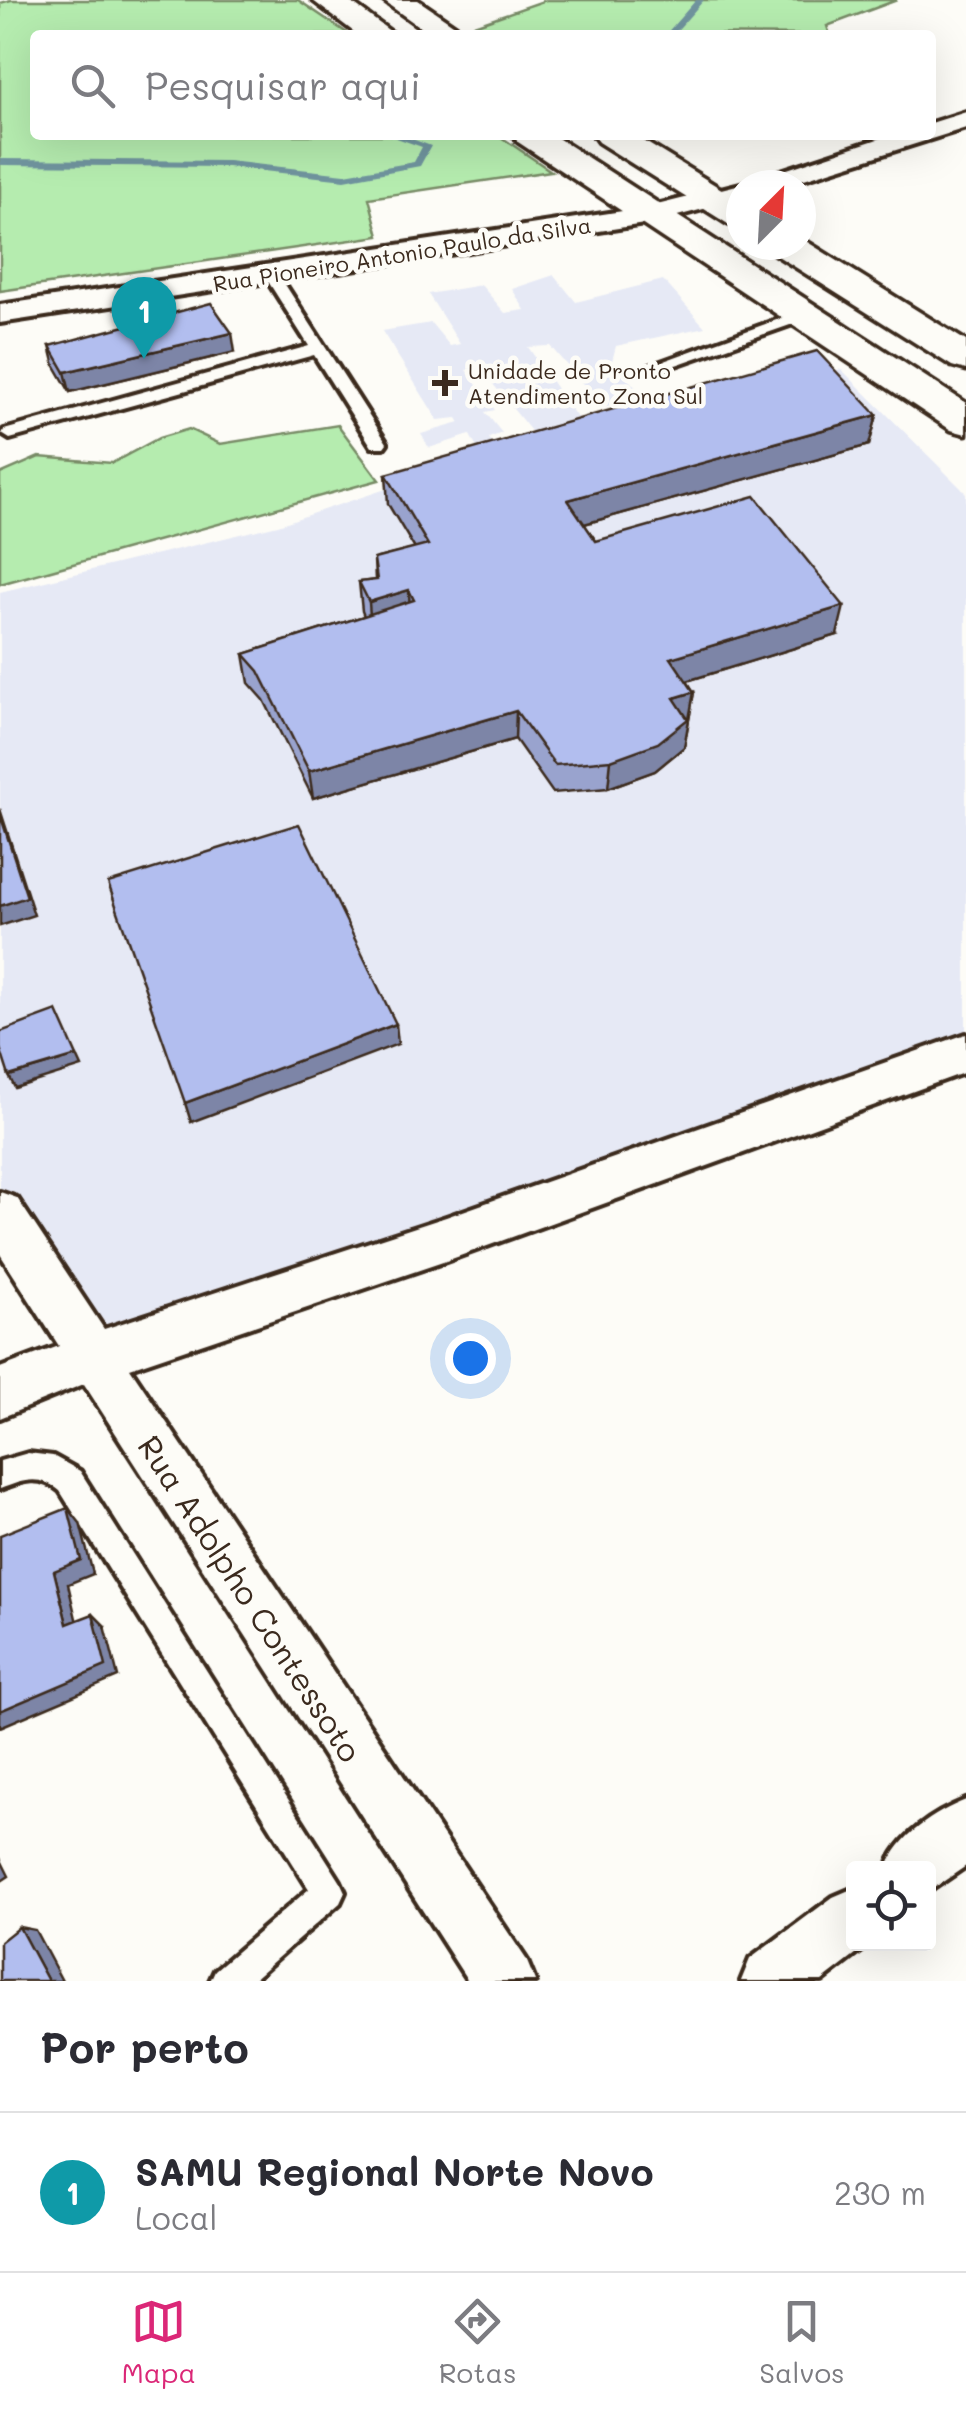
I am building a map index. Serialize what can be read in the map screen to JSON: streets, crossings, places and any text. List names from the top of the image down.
{
  "streets": {
    "street": ["Rua Pioneiro Antonio Paulo da Silva", "Rua Adolpho Contessoto"]
  },
  "places": {
    "health": ["Unidade de Pronto Atendimento Zona Sul"]
  },
  "north": "top right",
  "page": {
    "search": "Pesquisar aqui",
    "pins": "1",
    "heading": "Por perto",
    "list": [
      {
        "mark": "1",
        "name": "SAMU Regional Norte Novo",
        "note": "Local",
        "value": "230 m"
      }
    ],
    "nav": ["Mapa", "Rotas", "Salvos"]
  }
}
